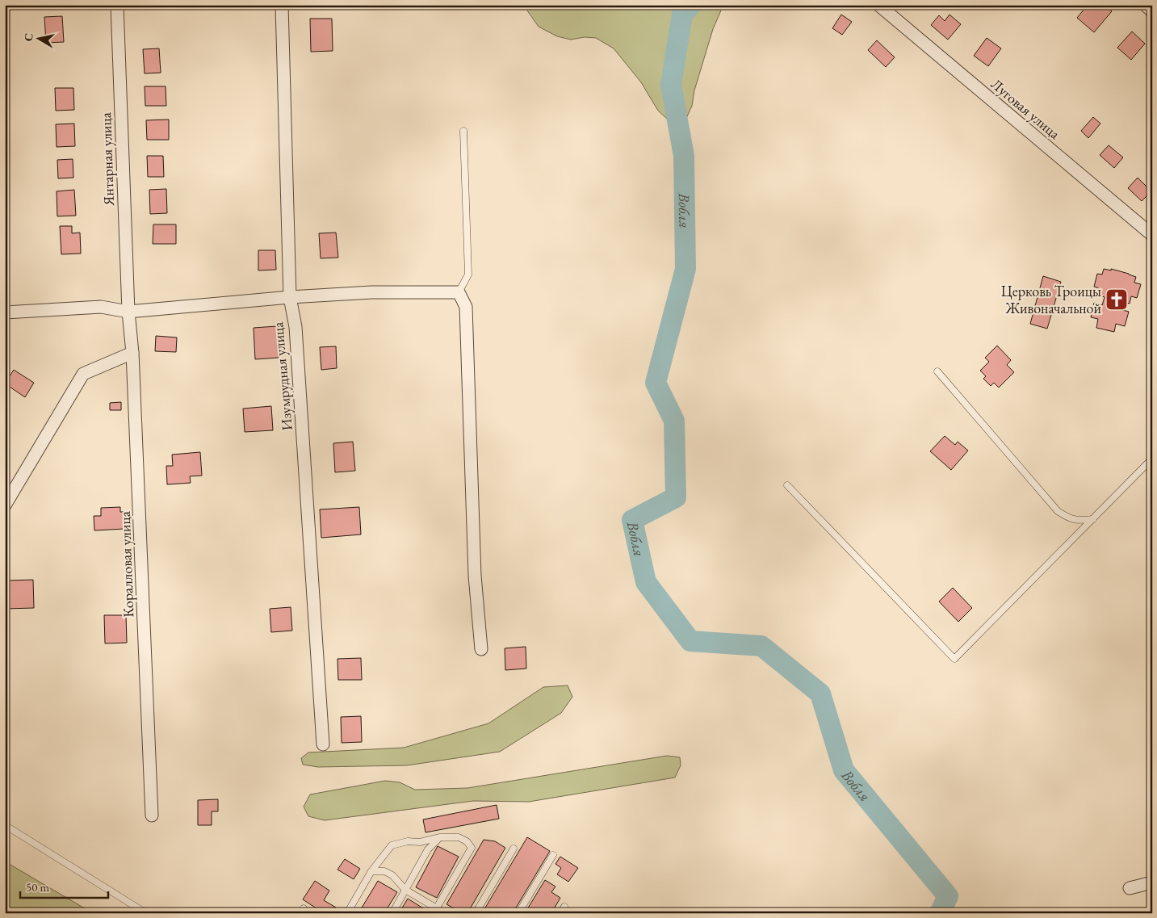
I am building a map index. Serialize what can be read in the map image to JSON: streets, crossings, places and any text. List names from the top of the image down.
{
  "streets": {
    "street": [
      "Луговая улица",
      "Янтарная улица",
      "Изумрудная улица",
      "Коралловая улица"
    ]
  },
  "crossings": [
    ["Янтарная улица", "Коралловая улица"]
  ],
  "water": ["Вобля"],
  "places": {
    "church": ["Церковь Троицы Живоначальной"]
  },
  "scale_bar": "50 m",
  "north": "left"
}
